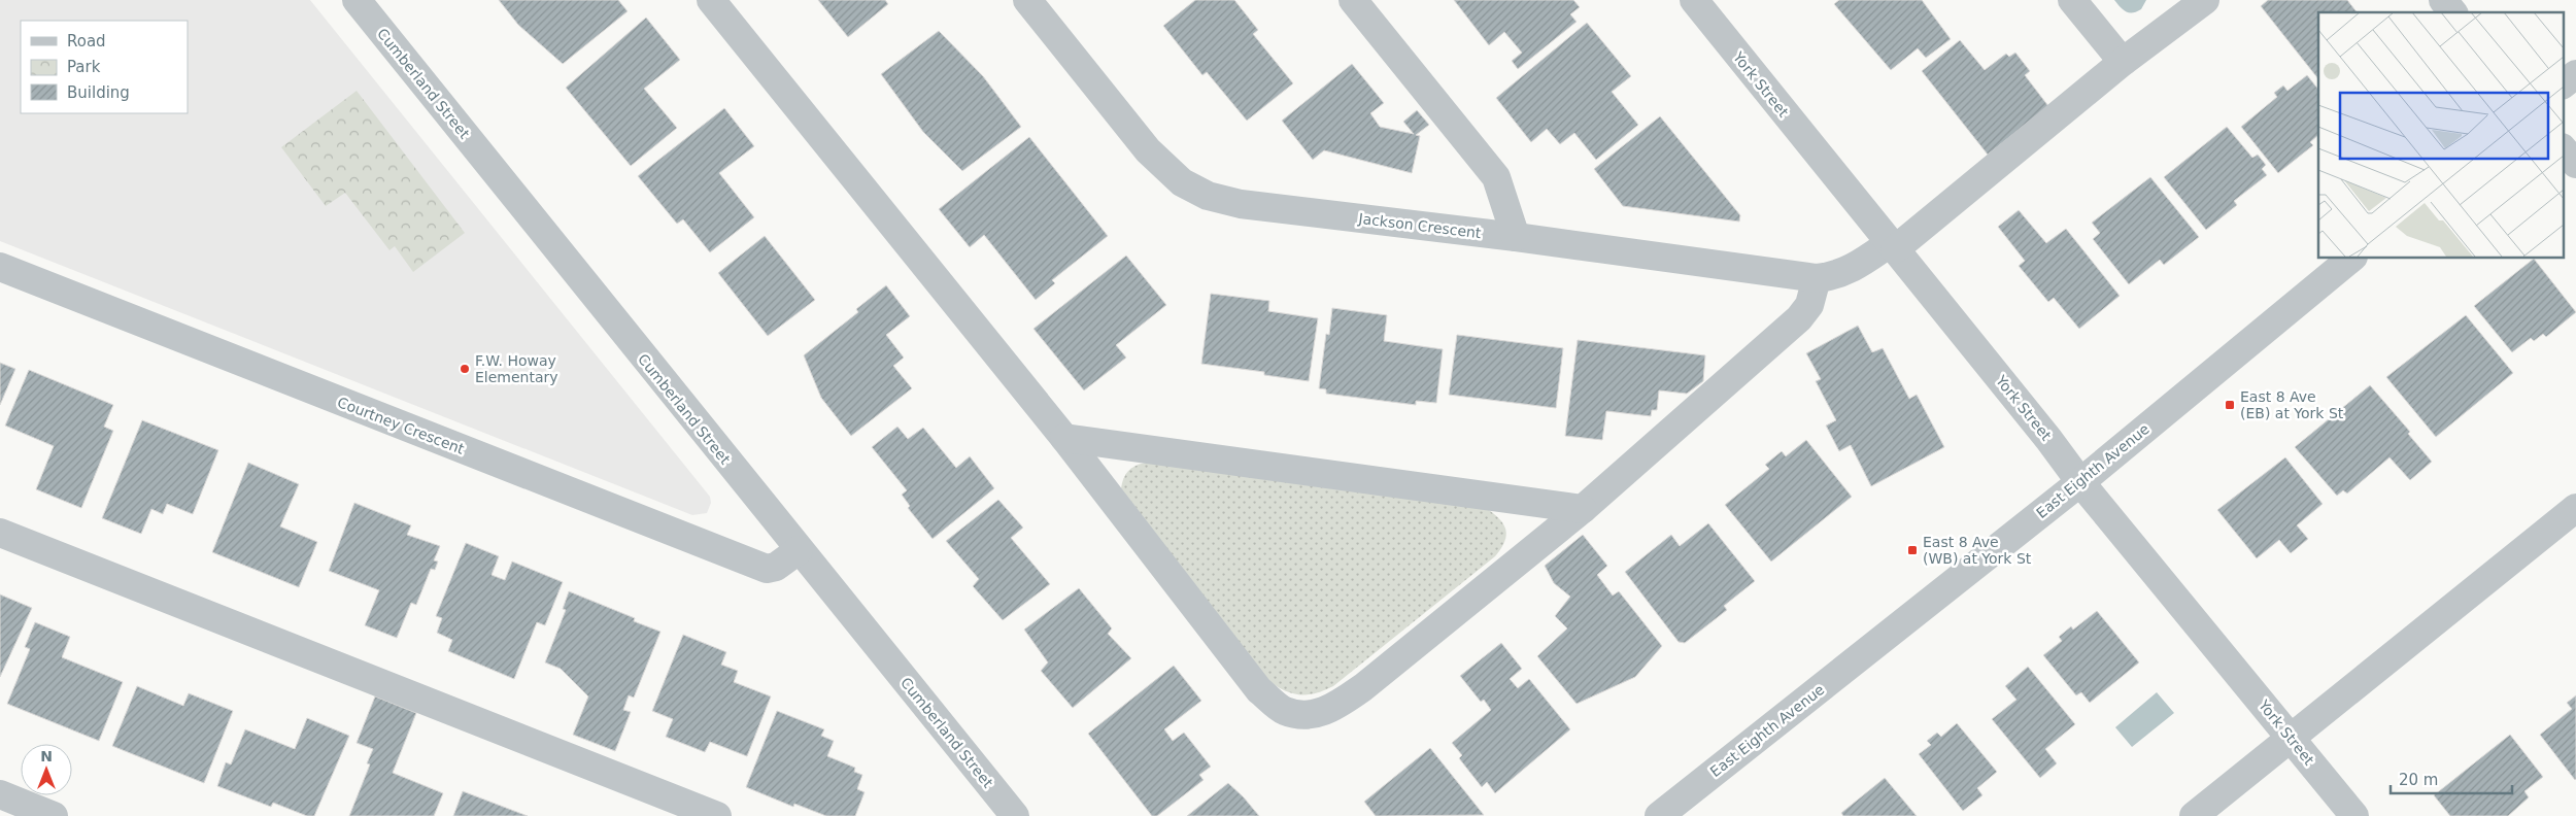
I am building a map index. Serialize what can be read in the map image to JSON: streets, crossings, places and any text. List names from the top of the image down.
{
  "streets": {
    "street": [
      "Cumberland Street",
      "York Street",
      "Jackson Crescent",
      "Courtney Crescent",
      "East Eighth Avenue"
    ]
  },
  "crossings": [
    ["Cumberland Street", "Courtney Crescent"],
    ["York Street", "Jackson Crescent"],
    ["York Street", "East Eighth Avenue"]
  ],
  "places": {
    "other": ["F.W. Howay Elementary"],
    "transit": ["East 8 Ave (EB) at York St", "East 8 Ave (WB) at York St"]
  },
  "legend": ["Road", "Park", "Building"],
  "scale_bar": "20 m",
  "north": "top"
}
